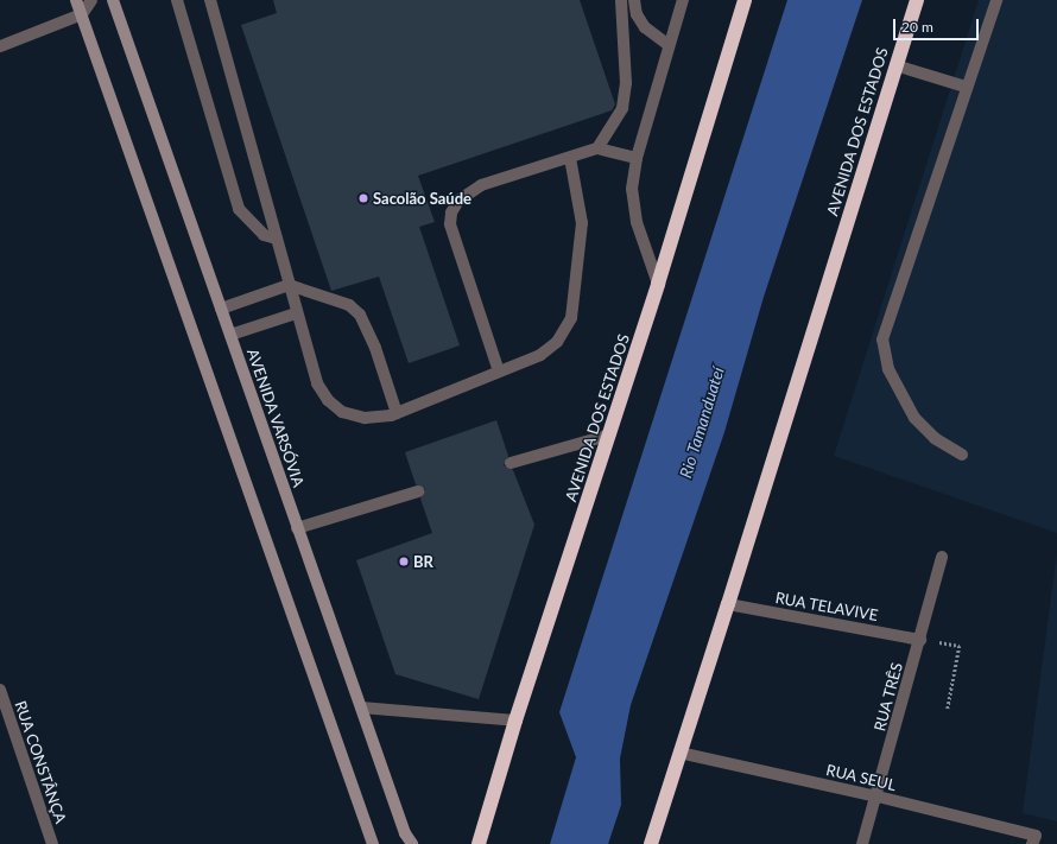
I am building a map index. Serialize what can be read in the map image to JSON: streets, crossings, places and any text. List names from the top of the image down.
{
  "streets": {
    "highway": ["AVENIDA DOS ESTADOS"],
    "main road": ["AVENIDA VARSÓVIA"],
    "street": [
      "RUA TELAVIVE",
      "RUA TRÊS",
      "RUA CONSTÂNÇA",
      "RUA SEUL"
    ]
  },
  "crossings": [
    ["AVENIDA DOS ESTADOS", "RUA TELAVIVE"],
    ["AVENIDA DOS ESTADOS", "RUA SEUL"],
    ["RUA TELAVIVE", "RUA TRÊS"],
    ["RUA TRÊS", "RUA SEUL"]
  ],
  "water": ["Rio Tamanduateí"],
  "places": ["Sacolão Saúde", "BR"],
  "scale_bar": "20 m"
}
